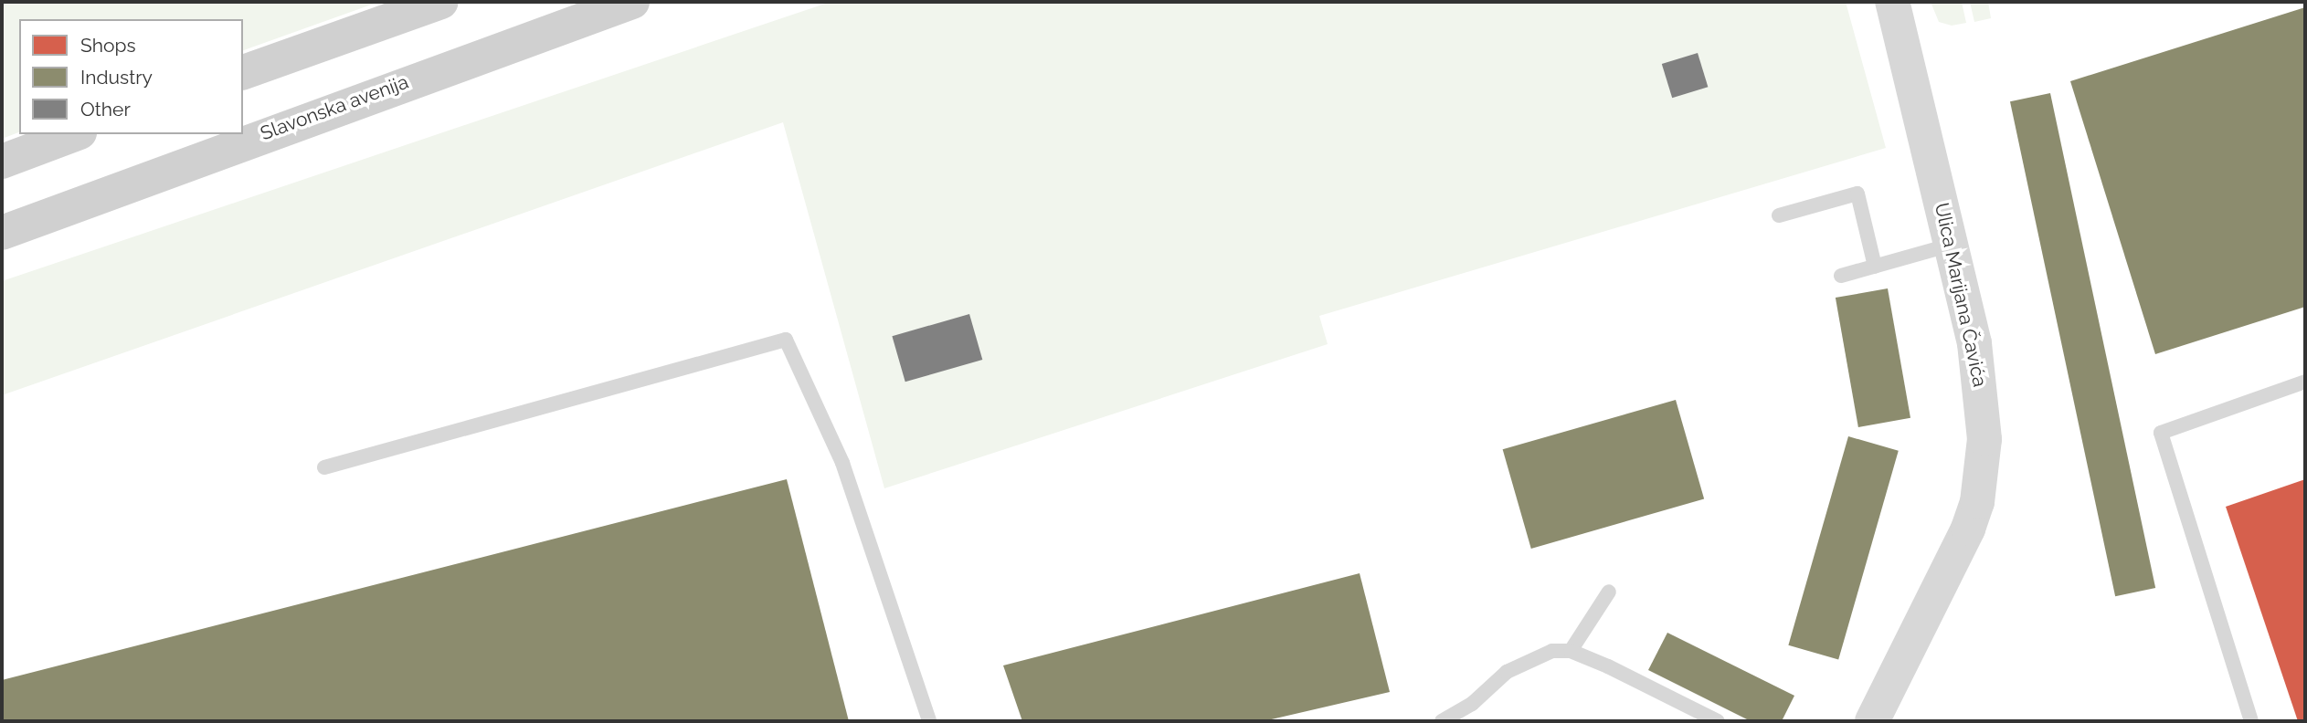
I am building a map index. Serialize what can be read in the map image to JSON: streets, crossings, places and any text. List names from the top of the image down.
{
  "streets": {
    "main road": ["Slavonska avenija"],
    "street": ["Ulica Marijana Čavića"]
  },
  "legend": ["Shops", "Industry", "Other"]
}
